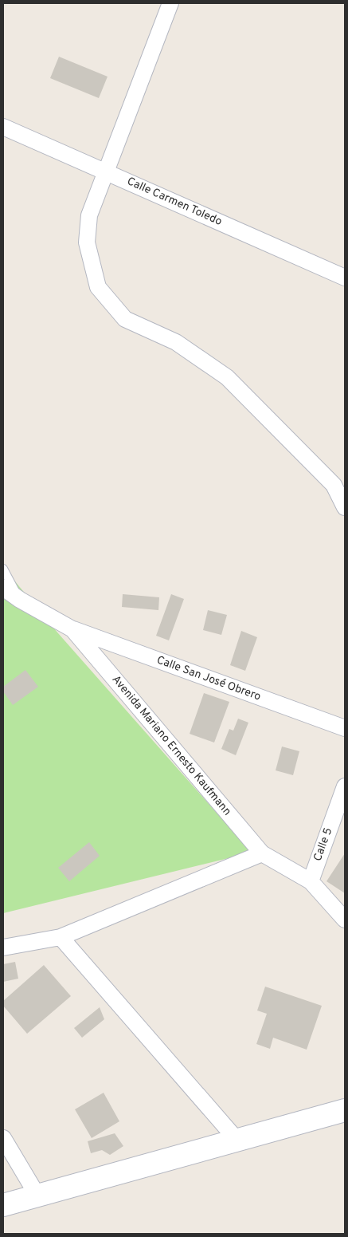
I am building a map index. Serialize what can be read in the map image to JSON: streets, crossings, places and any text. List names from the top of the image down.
{
  "streets": {
    "street": [
      "Calle Carmen Toledo",
      "Calle San José Obrero",
      "Avenida Mariano Ernesto Kaufmann",
      "Calle 5"
    ]
  },
  "crossings": [
    ["Calle San José Obrero", "Avenida Mariano Ernesto Kaufmann"],
    ["Avenida Mariano Ernesto Kaufmann", "Calle 5"]
  ]
}
